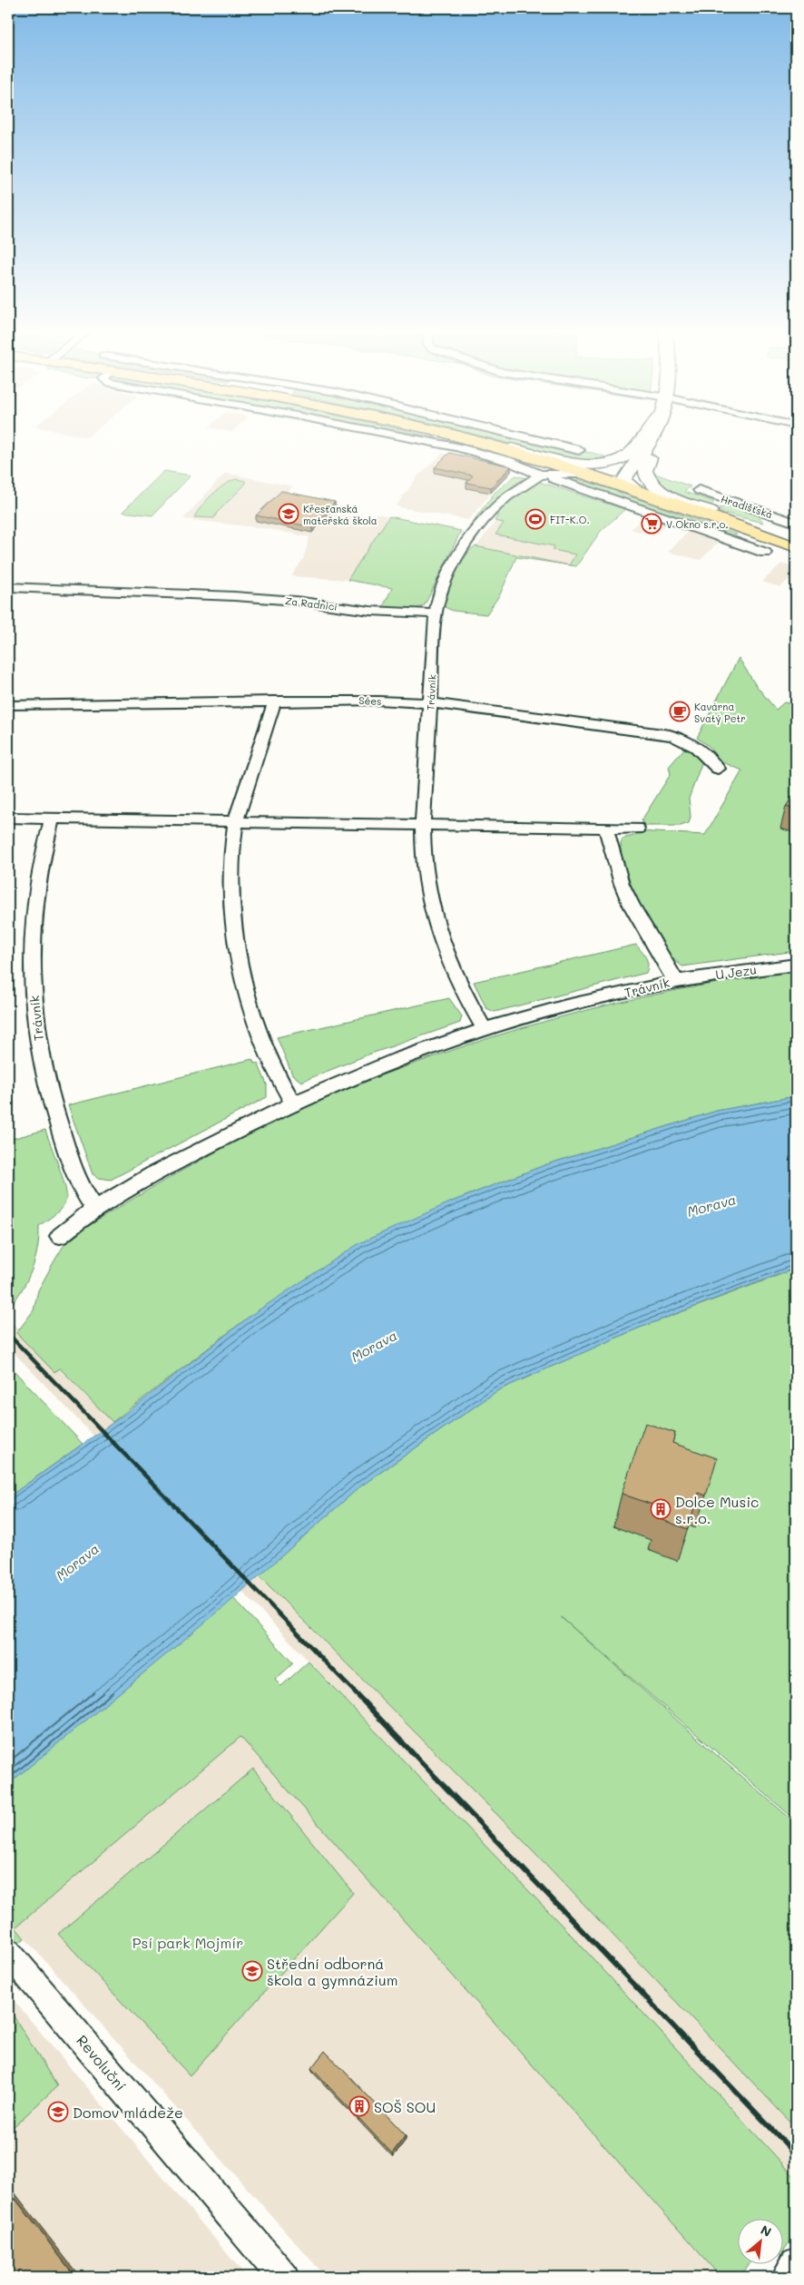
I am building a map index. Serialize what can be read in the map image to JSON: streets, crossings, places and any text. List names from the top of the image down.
{
  "streets": {
    "main road": ["Hradišťská"],
    "street": [
      "Za Radnicí",
      "Trávník",
      "Sées",
      "U Jezu",
      "Revoluční"
    ]
  },
  "crossings": [
    ["Za Radnicí", "Trávník"],
    ["Trávník", "Sées"],
    ["Trávník", "U Jezu"]
  ],
  "water": ["Morava"],
  "parks": ["Psí park Mojmír"],
  "places": {
    "school or university": ["Křesťanská mateřská škola", "Střední odborná škola a gymnázium", "Domov mládeže"],
    "sports": ["FIT-K.O."],
    "supermarket": ["V Okno s.r.o."],
    "cafe": ["Kavárna Svatý Petr"],
    "building": ["Dolce Music s.r.o.", "SOŠ SOU"]
  },
  "north": "top right"
}
